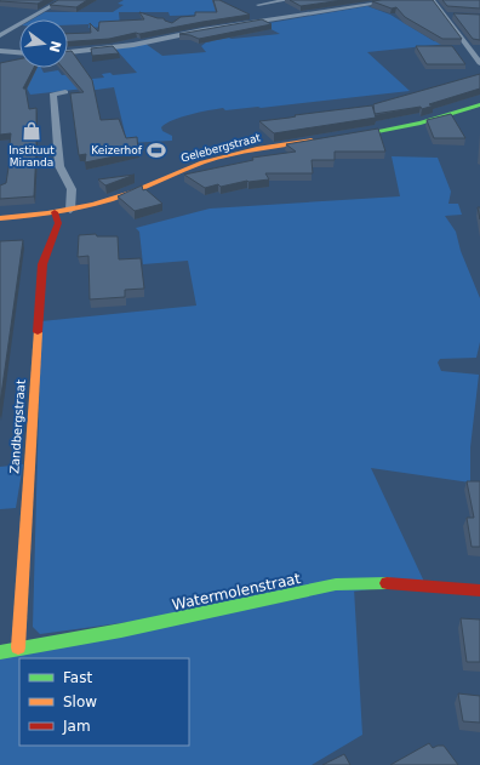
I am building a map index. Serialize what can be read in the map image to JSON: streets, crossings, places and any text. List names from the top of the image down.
{
  "streets": {
    "street": ["Gelebergstraat", "Zandbergstraat", "Watermolenstraat"]
  },
  "crossings": [
    ["Gelebergstraat", "Zandbergstraat"],
    ["Zandbergstraat", "Watermolenstraat"]
  ],
  "places": {
    "shop": ["Instituut Miranda"],
    "sports": ["Keizerhof"]
  },
  "legend": ["Fast", "Slow", "Jam"],
  "north": "right"
}
